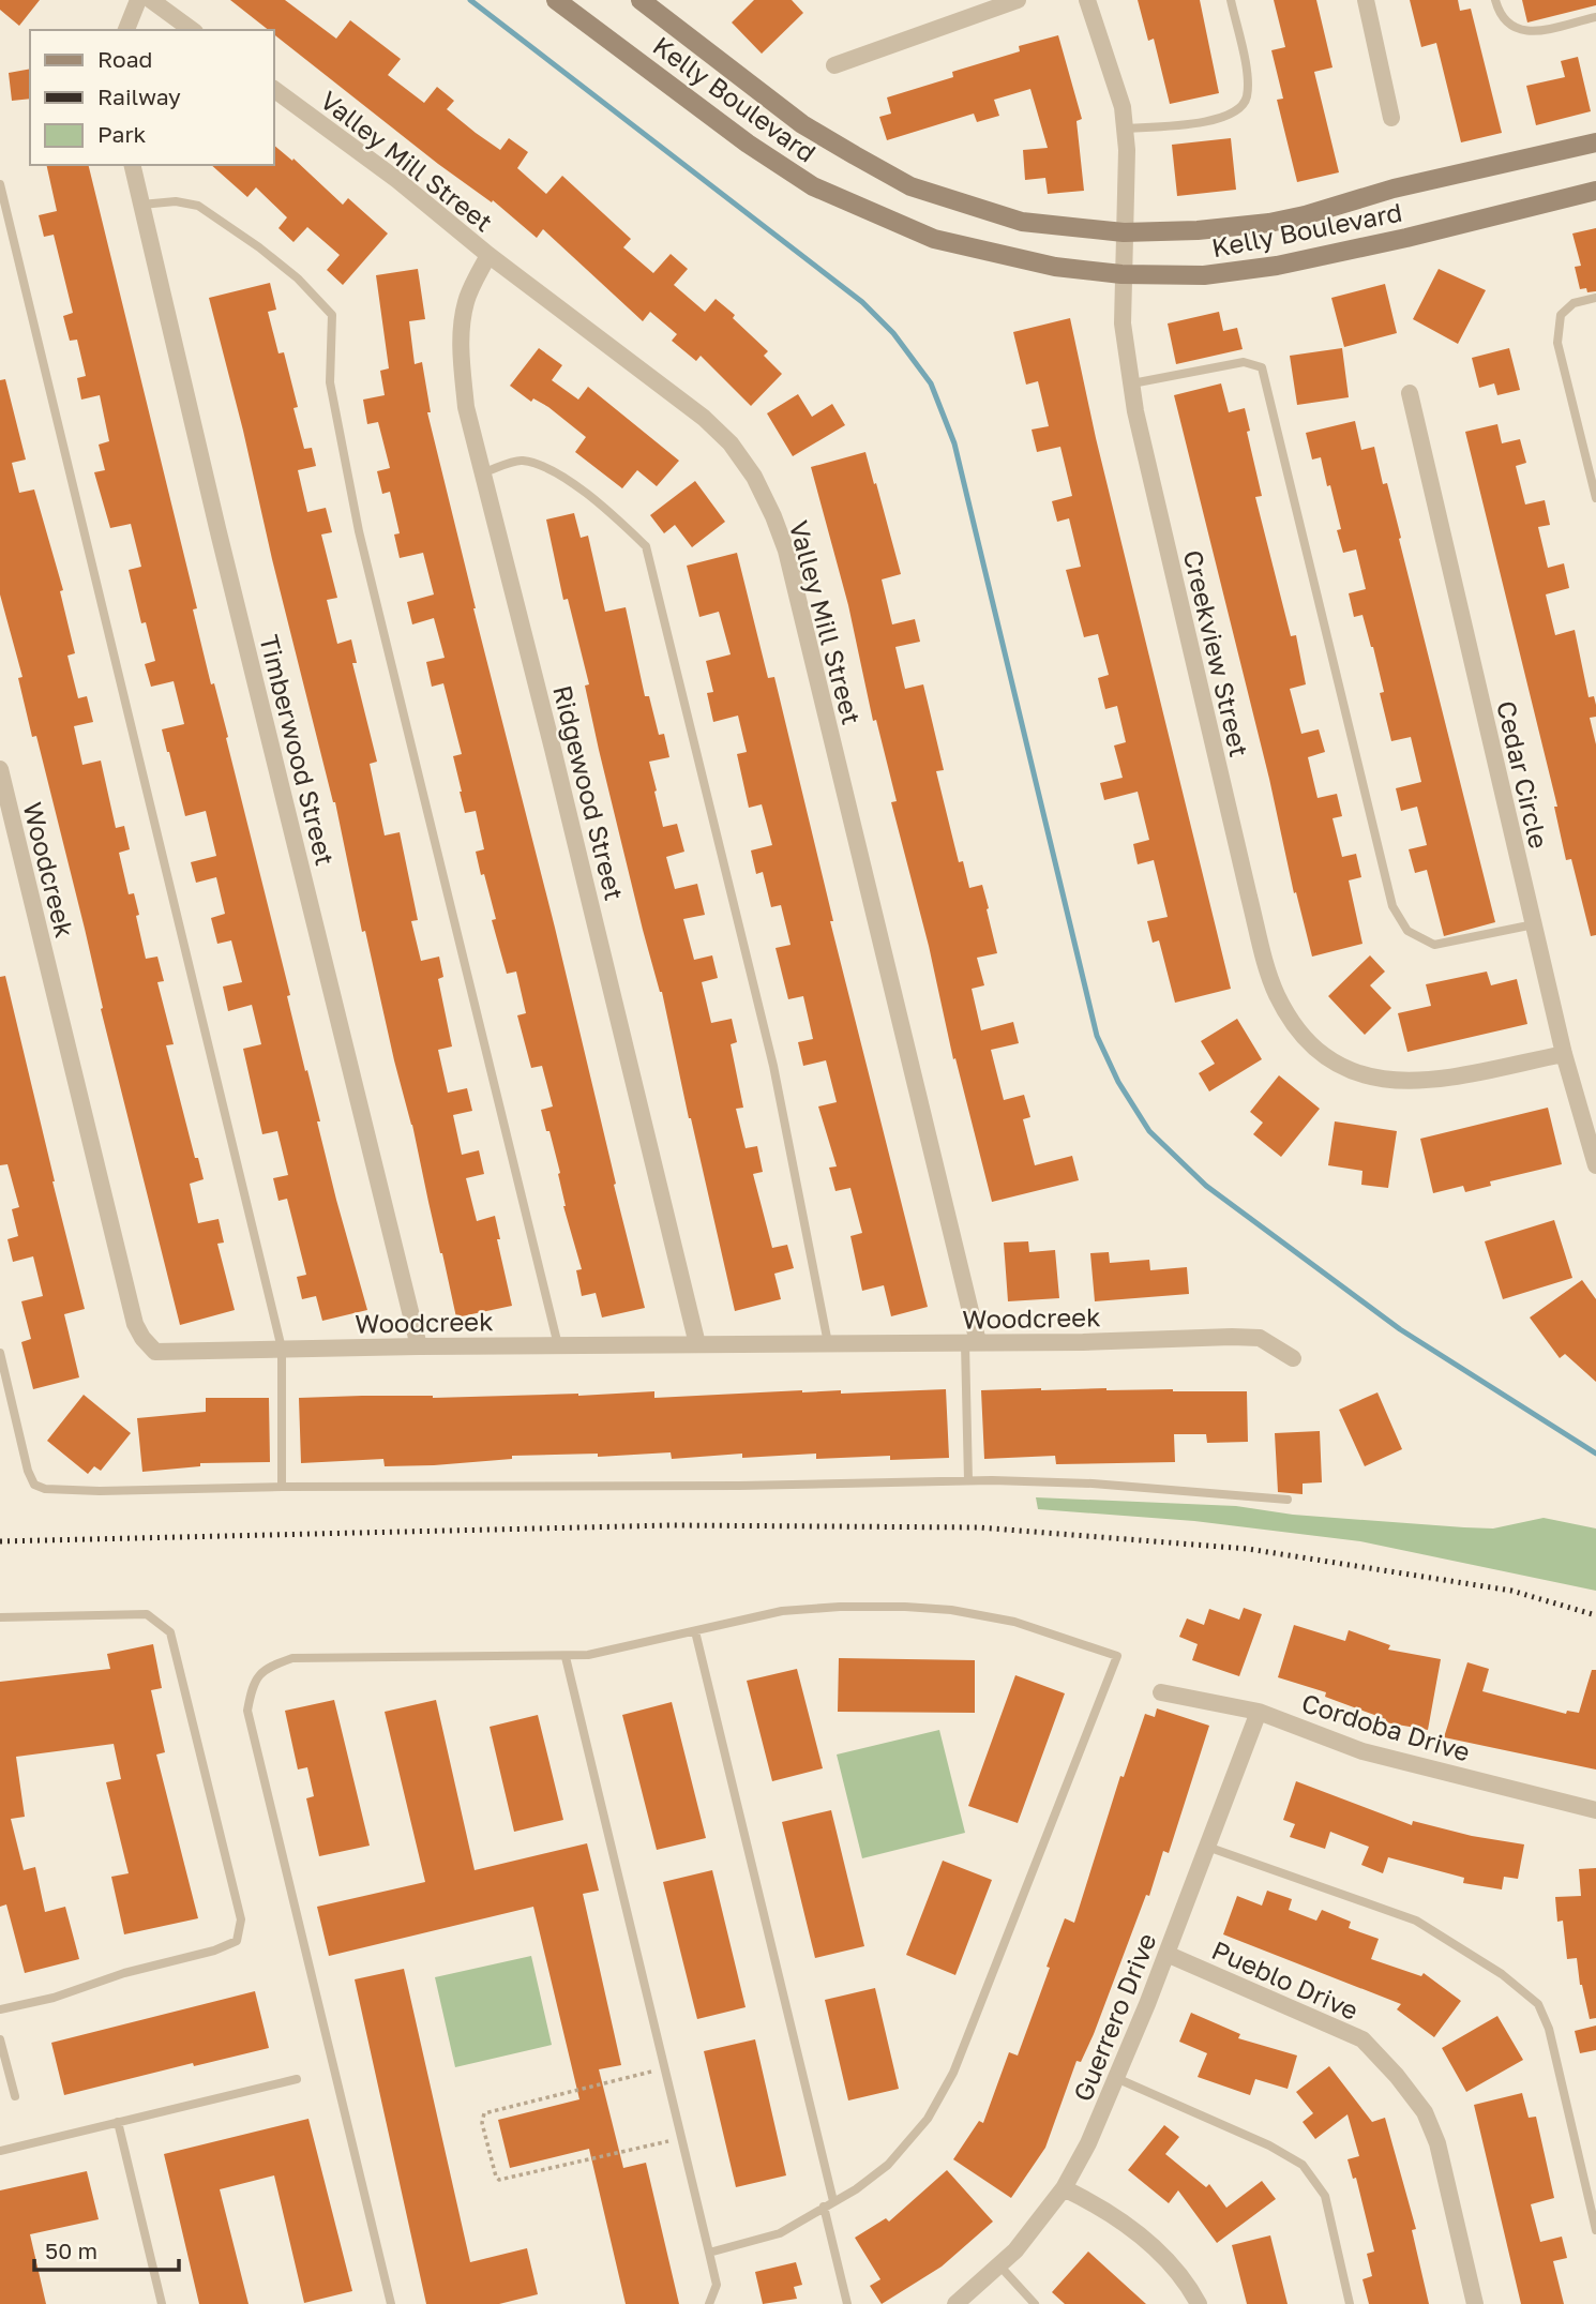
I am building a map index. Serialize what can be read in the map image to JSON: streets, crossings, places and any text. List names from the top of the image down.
{
  "streets": {
    "main road": ["Kelly Boulevard"],
    "street": [
      "Valley Mill Street",
      "Creekview Street",
      "Timberwood Street",
      "Cedar Circle",
      "Ridgewood Street",
      "Woodcreek",
      "Cordoba Drive",
      "Pueblo Drive",
      "Guerrero Drive"
    ]
  },
  "crossings": [
    ["Kelly Boulevard", "Creekview Street"],
    ["Valley Mill Street", "Ridgewood Street"],
    ["Valley Mill Street", "Woodcreek"],
    ["Creekview Street", "Cedar Circle"],
    ["Timberwood Street", "Woodcreek"],
    ["Ridgewood Street", "Woodcreek"],
    ["Cordoba Drive", "Guerrero Drive"],
    ["Pueblo Drive", "Guerrero Drive"]
  ],
  "legend": ["Road", "Railway", "Park"],
  "scale_bar": "50 m"
}
